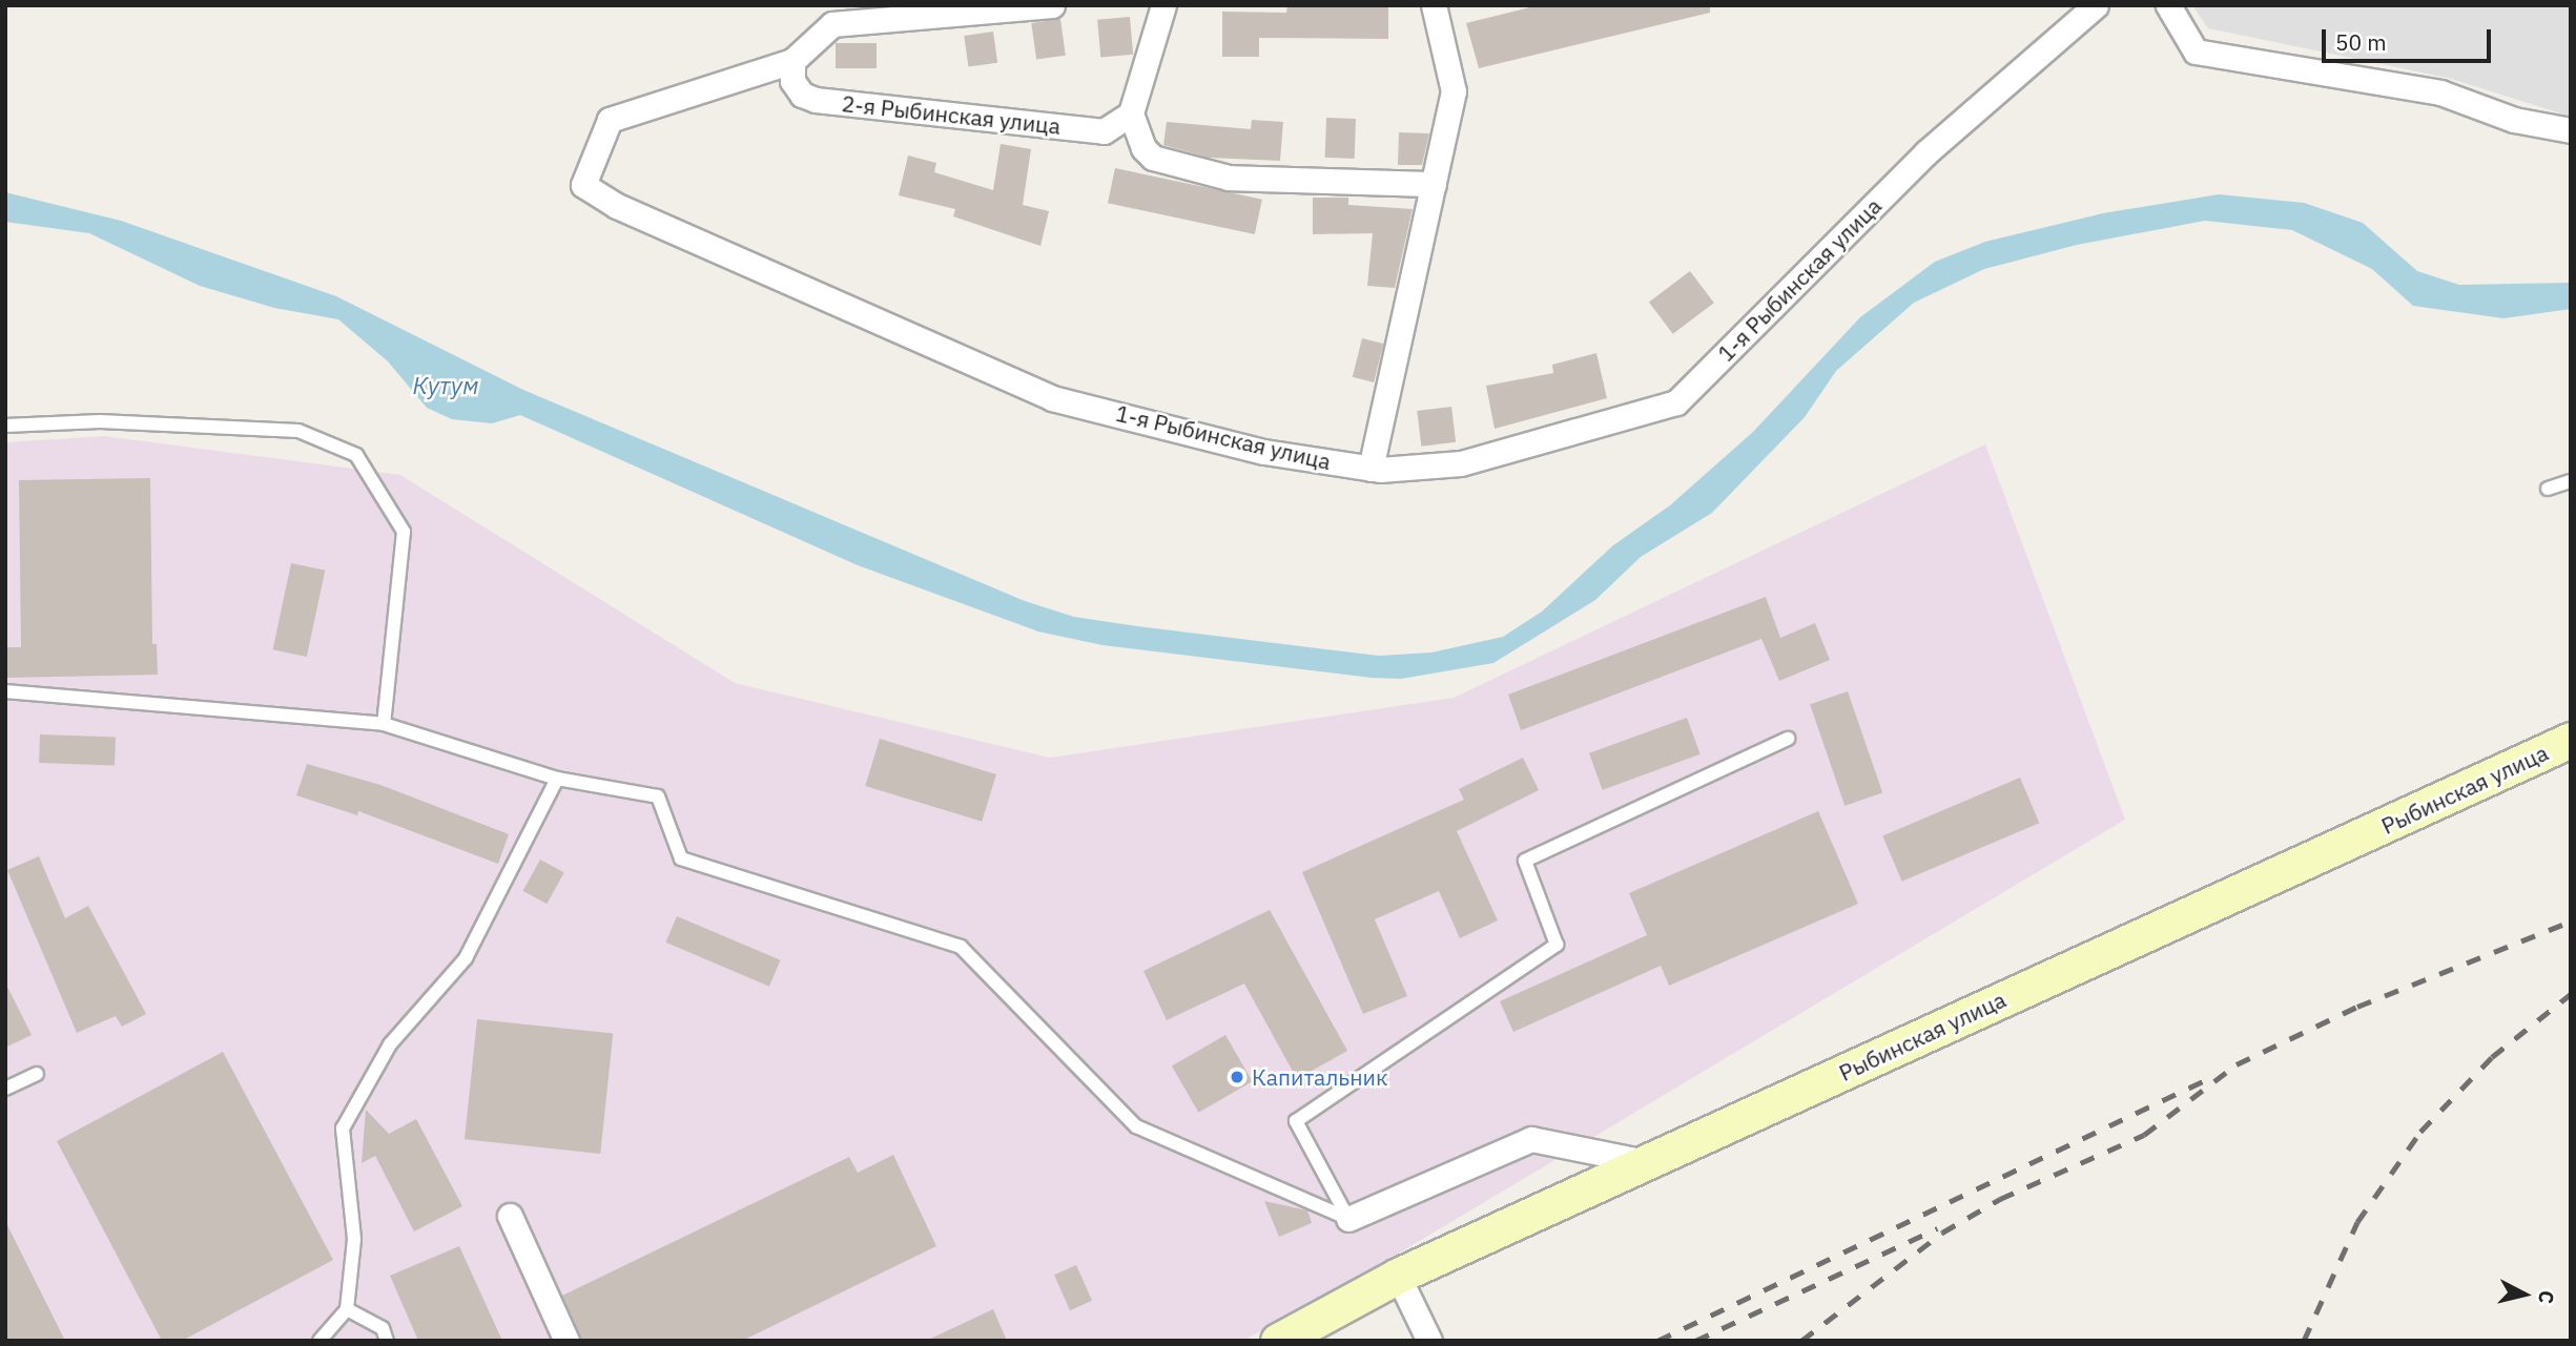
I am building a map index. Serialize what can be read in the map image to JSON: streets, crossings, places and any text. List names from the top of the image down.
{
  "streets": {
    "main road": ["Рыбинская улица"],
    "street": ["2-я Рыбинская улица", "1-я Рыбинская улица"]
  },
  "crossings": [
    ["2-я Рыбинская улица", "1-я Рыбинская улица"]
  ],
  "water": ["Кутум"],
  "places": ["Капитальник"],
  "scale_bar": "50 m",
  "north": "right"
}
